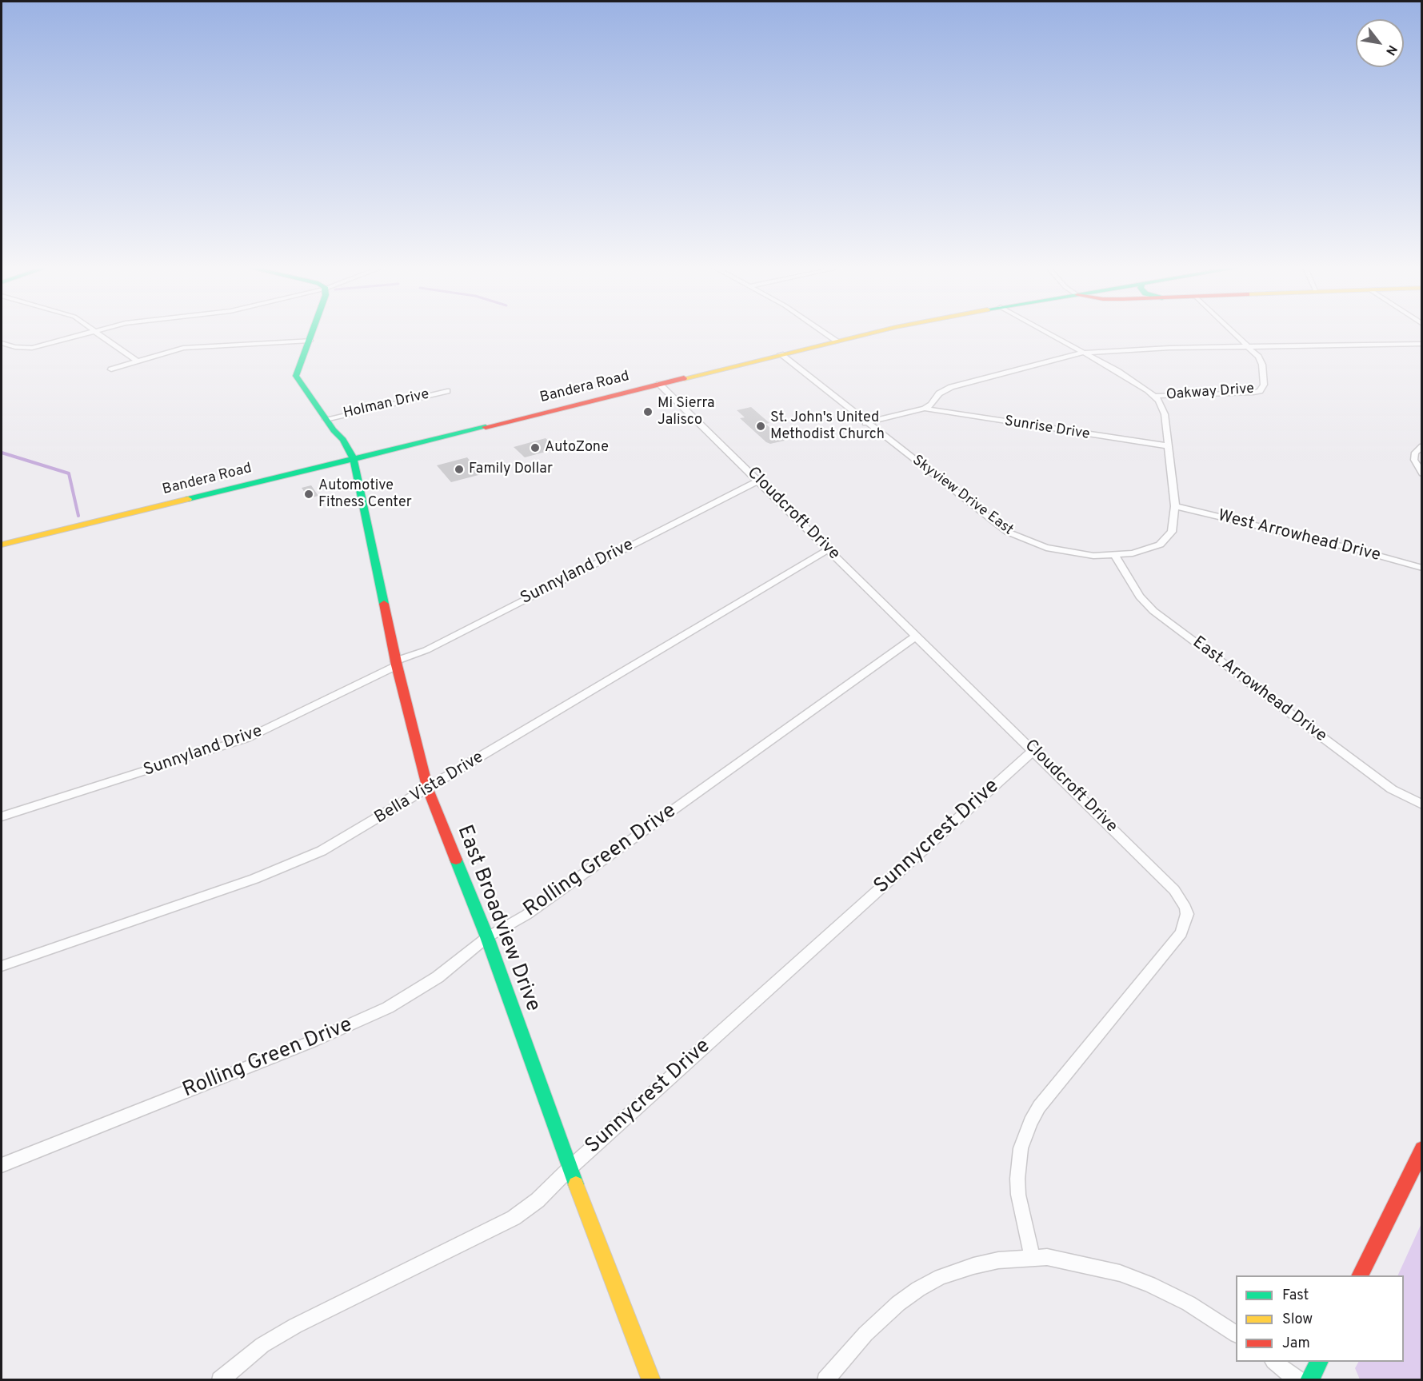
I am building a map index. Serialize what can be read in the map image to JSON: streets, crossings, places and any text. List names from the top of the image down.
{
  "streets": {
    "main road": ["Bandera Road", "East Broadview Drive"],
    "street": [
      "Oakway Drive",
      "Holman Drive",
      "Sunrise Drive",
      "Skyview Drive East",
      "Cloudcroft Drive",
      "West Arrowhead Drive",
      "Sunnyland Drive",
      "East Arrowhead Drive",
      "Bella Vista Drive",
      "Sunnycrest Drive",
      "Rolling Green Drive"
    ]
  },
  "crossings": [
    ["Bandera Road", "Skyview Drive East"],
    ["Bandera Road", "Cloudcroft Drive"],
    ["Bandera Road", "East Broadview Drive"],
    ["Oakway Drive", "Skyview Drive East"],
    ["Holman Drive", "East Broadview Drive"],
    ["Sunrise Drive", "Skyview Drive East"],
    ["Skyview Drive East", "West Arrowhead Drive"],
    ["Skyview Drive East", "East Arrowhead Drive"],
    ["Cloudcroft Drive", "Sunnyland Drive"],
    ["Cloudcroft Drive", "Bella Vista Drive"],
    ["Cloudcroft Drive", "Sunnycrest Drive"],
    ["Cloudcroft Drive", "Rolling Green Drive"],
    ["Sunnyland Drive", "East Broadview Drive"],
    ["Bella Vista Drive", "East Broadview Drive"],
    ["Sunnycrest Drive", "East Broadview Drive"],
    ["Rolling Green Drive", "East Broadview Drive"]
  ],
  "places": [
    "Mi Sierra Jalisco",
    "St. John's United Methodist Church",
    "AutoZone",
    "Family Dollar",
    "Automotive Fitness Center"
  ],
  "legend": ["Fast", "Slow", "Jam"],
  "north": "bottom right"
}
